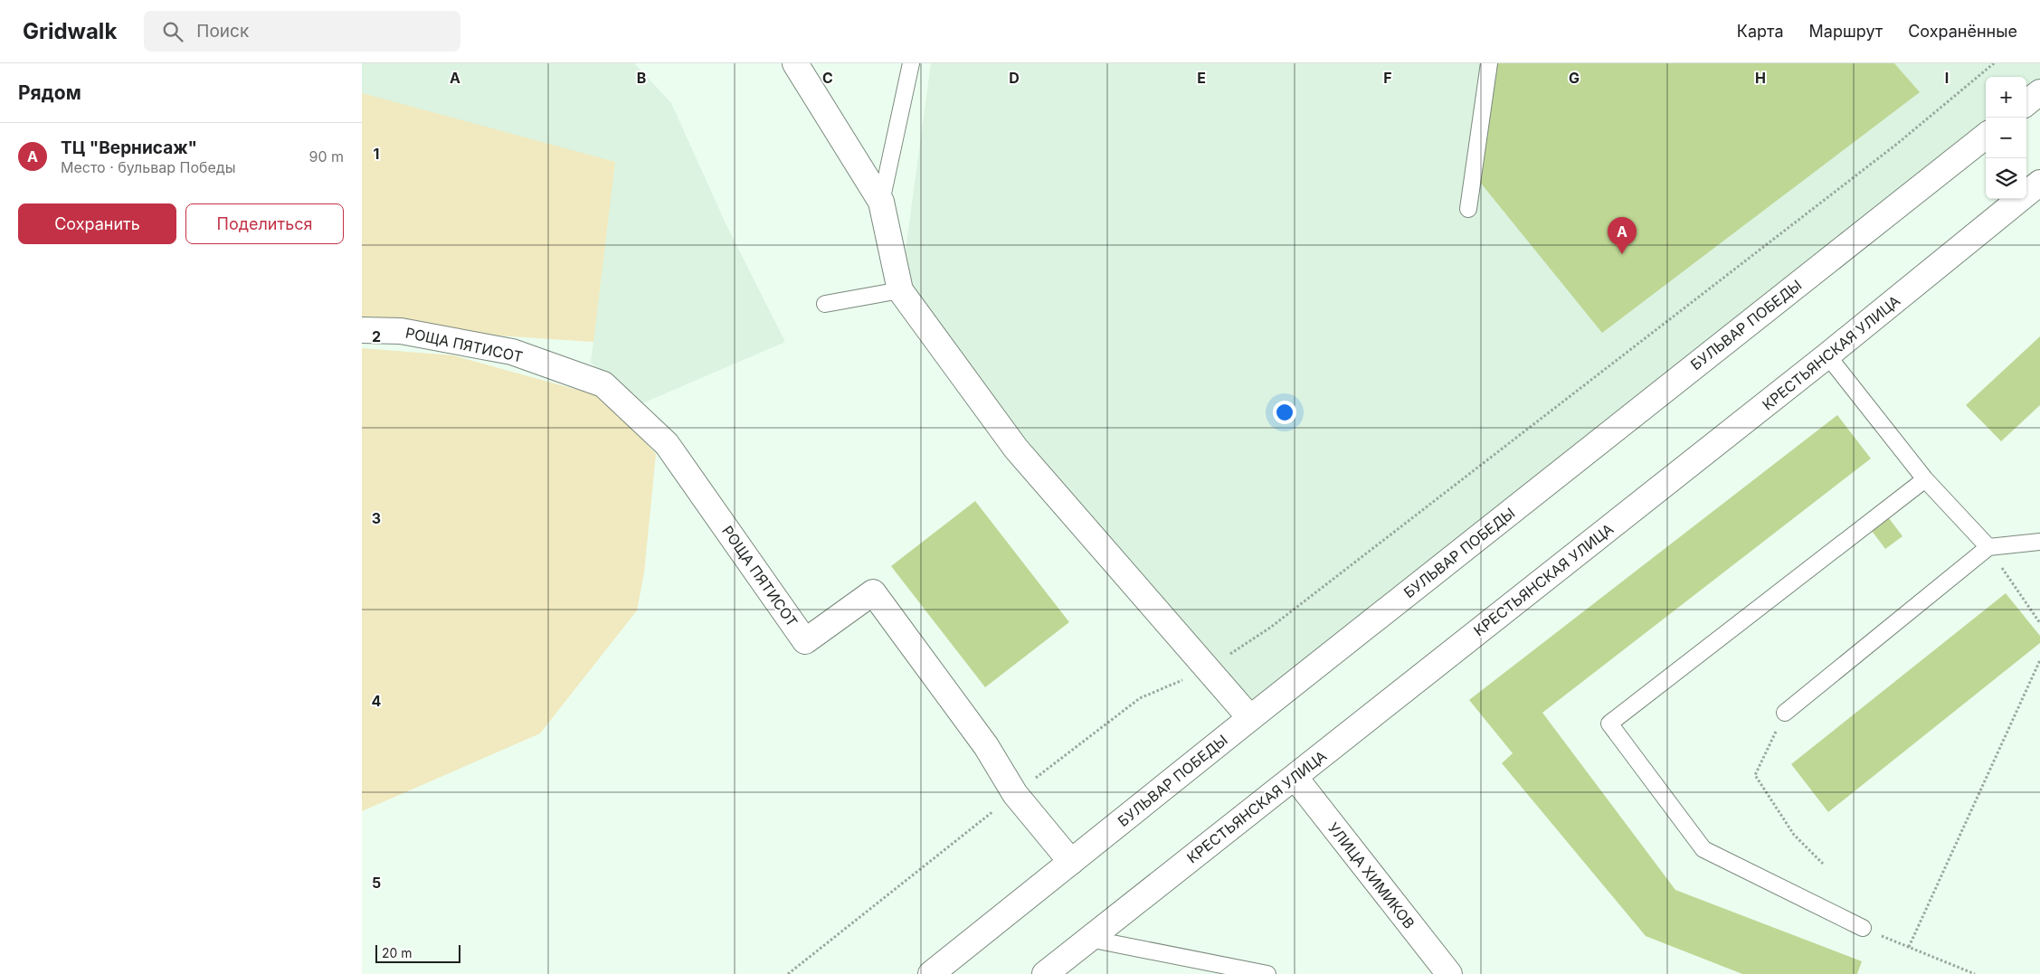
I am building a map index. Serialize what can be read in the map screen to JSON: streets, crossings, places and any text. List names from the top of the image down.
{
  "streets": {
    "street": [
      "БУЛЬВАР ПОБЕДЫ",
      "РОЩА ПЯТИСОТ",
      "КРЕСТЬЯНСКАЯ УЛИЦА",
      "УЛИЦА ХИМИКОВ"
    ]
  },
  "crossings": [
    ["БУЛЬВАР ПОБЕДЫ", "РОЩА ПЯТИСОТ"],
    ["КРЕСТЬЯНСКАЯ УЛИЦА", "УЛИЦА ХИМИКОВ"]
  ],
  "scale_bar": "20 m",
  "page": {
    "header": "Gridwalk",
    "search": "Поиск",
    "nav": ["Карта", "Маршрут", "Сохранённые"],
    "heading": "Рядом",
    "map_buttons": ["+", "−"],
    "list": [
      {
        "mark": "A",
        "name": "ТЦ \"Вернисаж\"",
        "note": "Место · бульвар Победы",
        "value": "90 m"
      }
    ],
    "buttons": ["Сохранить", "Поделиться"],
    "pins": "A",
    "scale": "20 m"
  },
  "grid": {
    "columns": [
      "A",
      "B",
      "C",
      "D",
      "E",
      "F",
      "G",
      "H",
      "I"
    ],
    "rows": [
      "1",
      "2",
      "3",
      "4",
      "5"
    ]
  }
}
